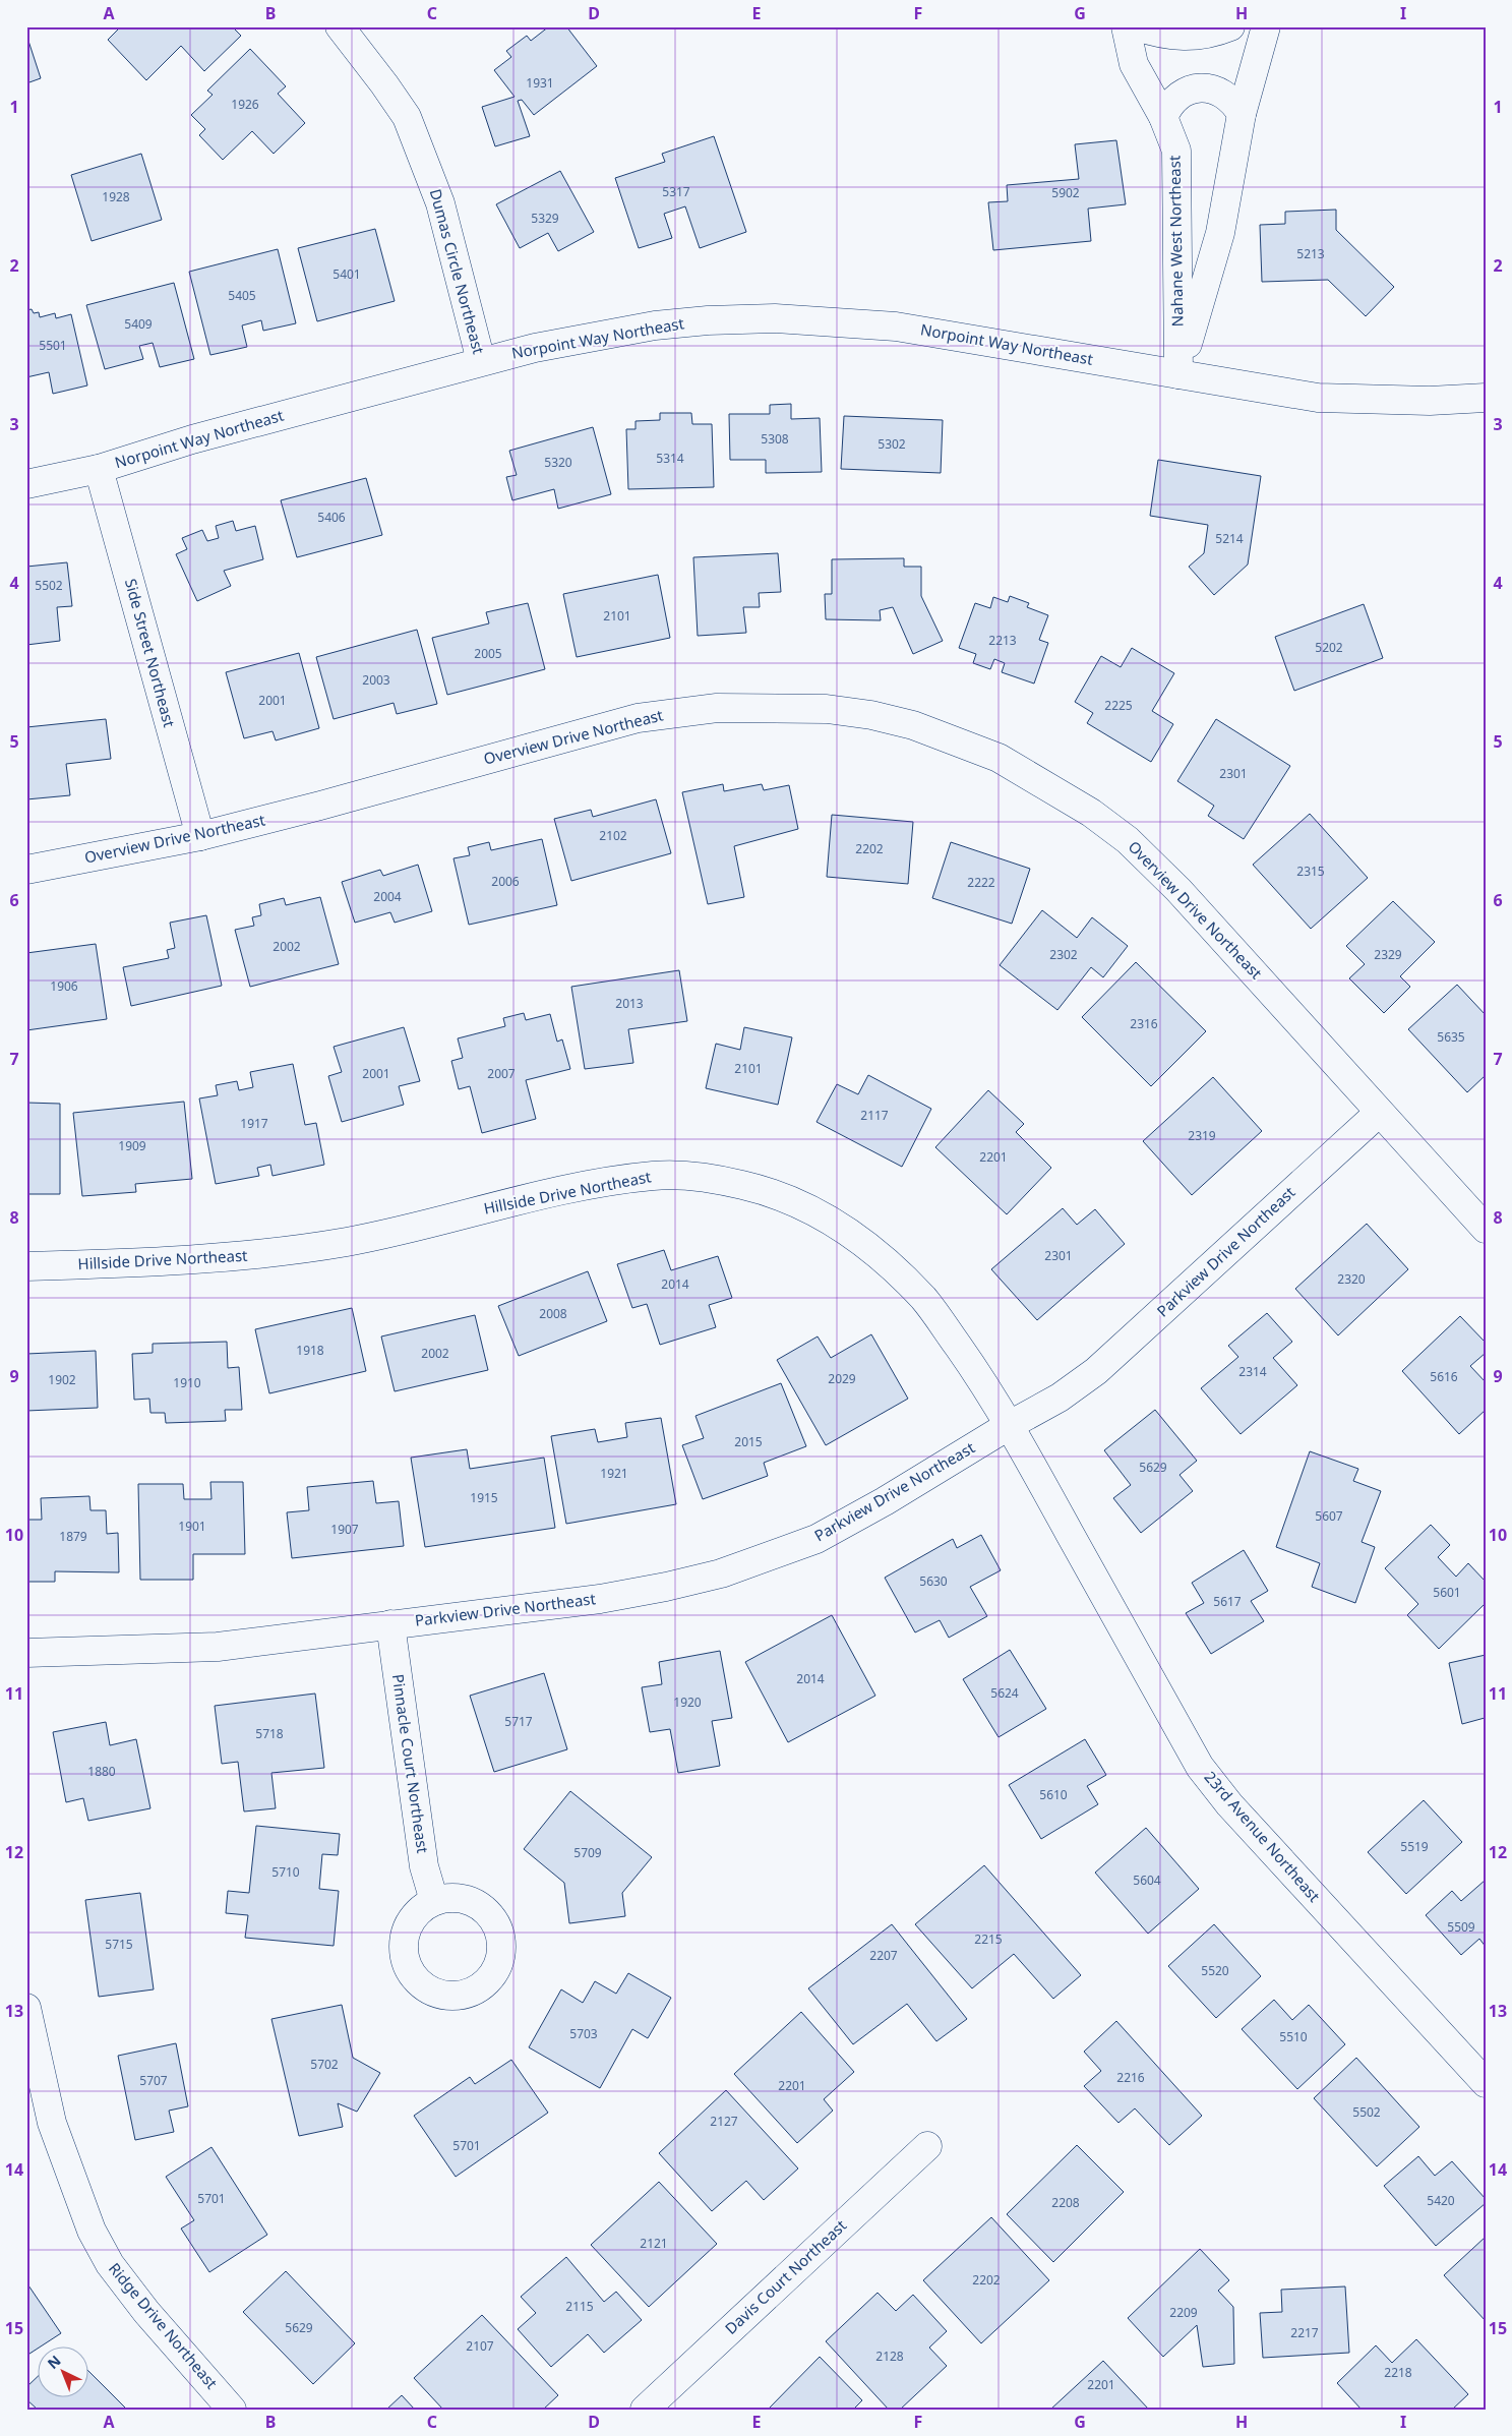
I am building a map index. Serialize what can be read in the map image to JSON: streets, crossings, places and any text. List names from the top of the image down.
{
  "streets": {
    "street": [
      "Nahane West Northeast",
      "Dumas Circle Northeast",
      "Norpoint Way Northeast",
      "Side Street Northeast",
      "Overview Drive Northeast",
      "Hillside Drive Northeast",
      "Parkview Drive Northeast",
      "Pinnacle Court Northeast",
      "23rd Avenue Northeast",
      "Davis Court Northeast",
      "Ridge Drive Northeast"
    ]
  },
  "crossings": [
    ["Nahane West Northeast", "Norpoint Way Northeast"],
    ["Dumas Circle Northeast", "Norpoint Way Northeast"],
    ["Norpoint Way Northeast", "Side Street Northeast"],
    ["Side Street Northeast", "Overview Drive Northeast"],
    ["Overview Drive Northeast", "Parkview Drive Northeast"],
    ["Hillside Drive Northeast", "Parkview Drive Northeast"],
    ["Hillside Drive Northeast", "23rd Avenue Northeast"],
    ["Parkview Drive Northeast", "Pinnacle Court Northeast"],
    ["Parkview Drive Northeast", "23rd Avenue Northeast"]
  ],
  "house_numbers": [
    "1931",
    "1926",
    "5317",
    "5902",
    "1928",
    "5329",
    "5213",
    "5401",
    "5405",
    "5409",
    "5501",
    "5308",
    "5302",
    "5314",
    "5320",
    "5406",
    "5214",
    "5502",
    "2101",
    "2213",
    "5202",
    "2005",
    "2003",
    "2001",
    "2225",
    "2301",
    "2102",
    "2202",
    "2315",
    "2006",
    "2222",
    "2004",
    "2002",
    "2302",
    "2329",
    "1906",
    "2013",
    "2316",
    "5635",
    "2101",
    "2001",
    "2007",
    "2117",
    "1917",
    "2319",
    "1909",
    "2201",
    "2301",
    "2320",
    "2014",
    "2008",
    "1918",
    "2002",
    "2314",
    "5616",
    "2029",
    "1902",
    "1910",
    "2015",
    "5629",
    "1921",
    "1915",
    "5607",
    "1901",
    "1907",
    "1879",
    "5630",
    "5601",
    "5617",
    "2014",
    "5624",
    "1920",
    "5717",
    "5718",
    "1880",
    "5610",
    "5519",
    "5709",
    "5710",
    "5604",
    "5509",
    "2215",
    "5715",
    "2207",
    "5520",
    "5703",
    "5510",
    "5702",
    "2216",
    "5707",
    "2201",
    "5502",
    "2127",
    "5701",
    "5701",
    "5420",
    "2208",
    "2121",
    "2202",
    "2115",
    "2209",
    "5629",
    "2217",
    "2107",
    "2128",
    "2218",
    "2201"
  ],
  "north": "top left",
  "grid": {
    "columns": [
      "A",
      "B",
      "C",
      "D",
      "E",
      "F",
      "G",
      "H",
      "I"
    ],
    "rows": [
      "1",
      "2",
      "3",
      "4",
      "5",
      "6",
      "7",
      "8",
      "9",
      "10",
      "11",
      "12",
      "13",
      "14",
      "15"
    ]
  }
}
